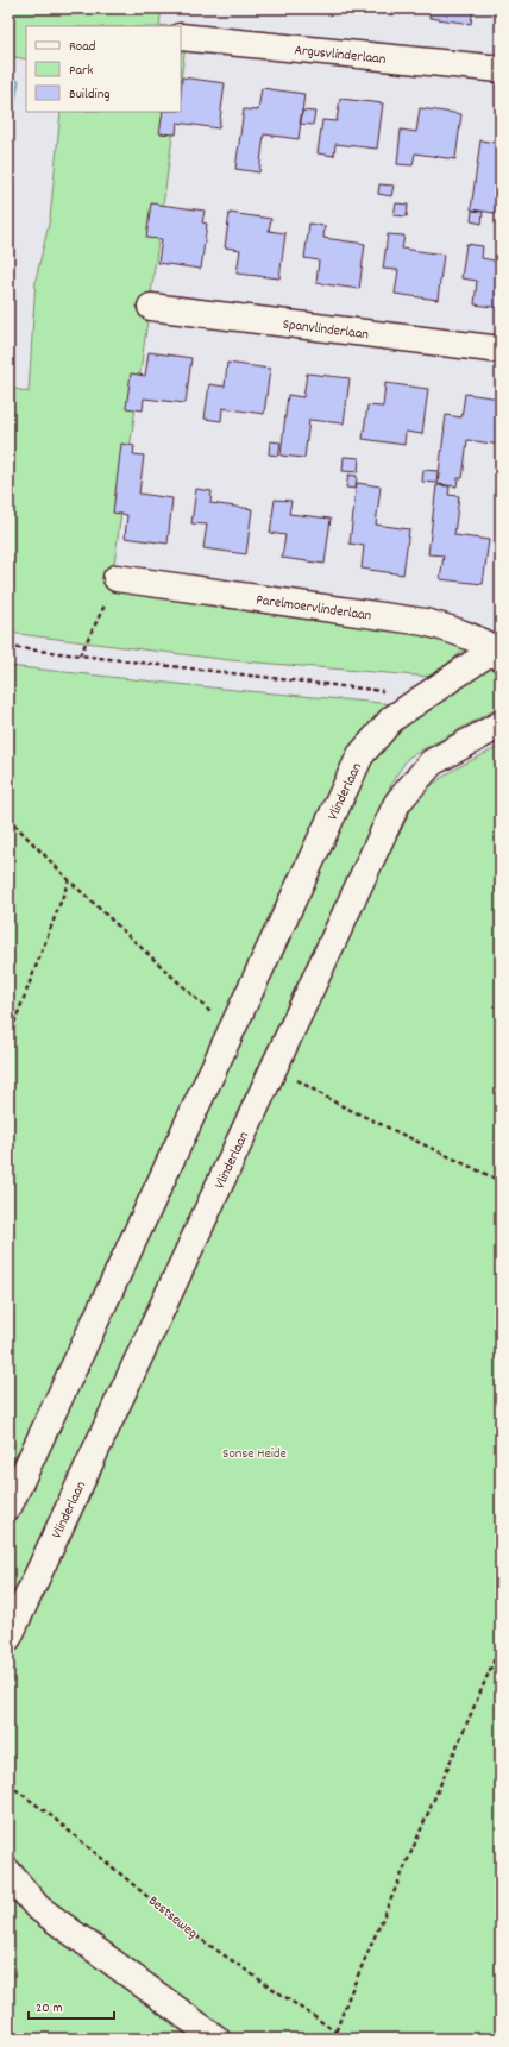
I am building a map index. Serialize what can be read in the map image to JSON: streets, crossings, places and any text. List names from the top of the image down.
{
  "streets": {
    "street": [
      "Argusvlinderlaan",
      "Spanvlinderlaan",
      "Parelmoervlinderlaan",
      "Vlinderlaan"
    ],
    "path": ["Bestseweg"]
  },
  "crossings": [
    ["Parelmoervlinderlaan", "Vlinderlaan"]
  ],
  "parks": ["Sonse Heide"],
  "legend": ["Road", "Park", "Building"],
  "scale_bar": "20 m"
}
